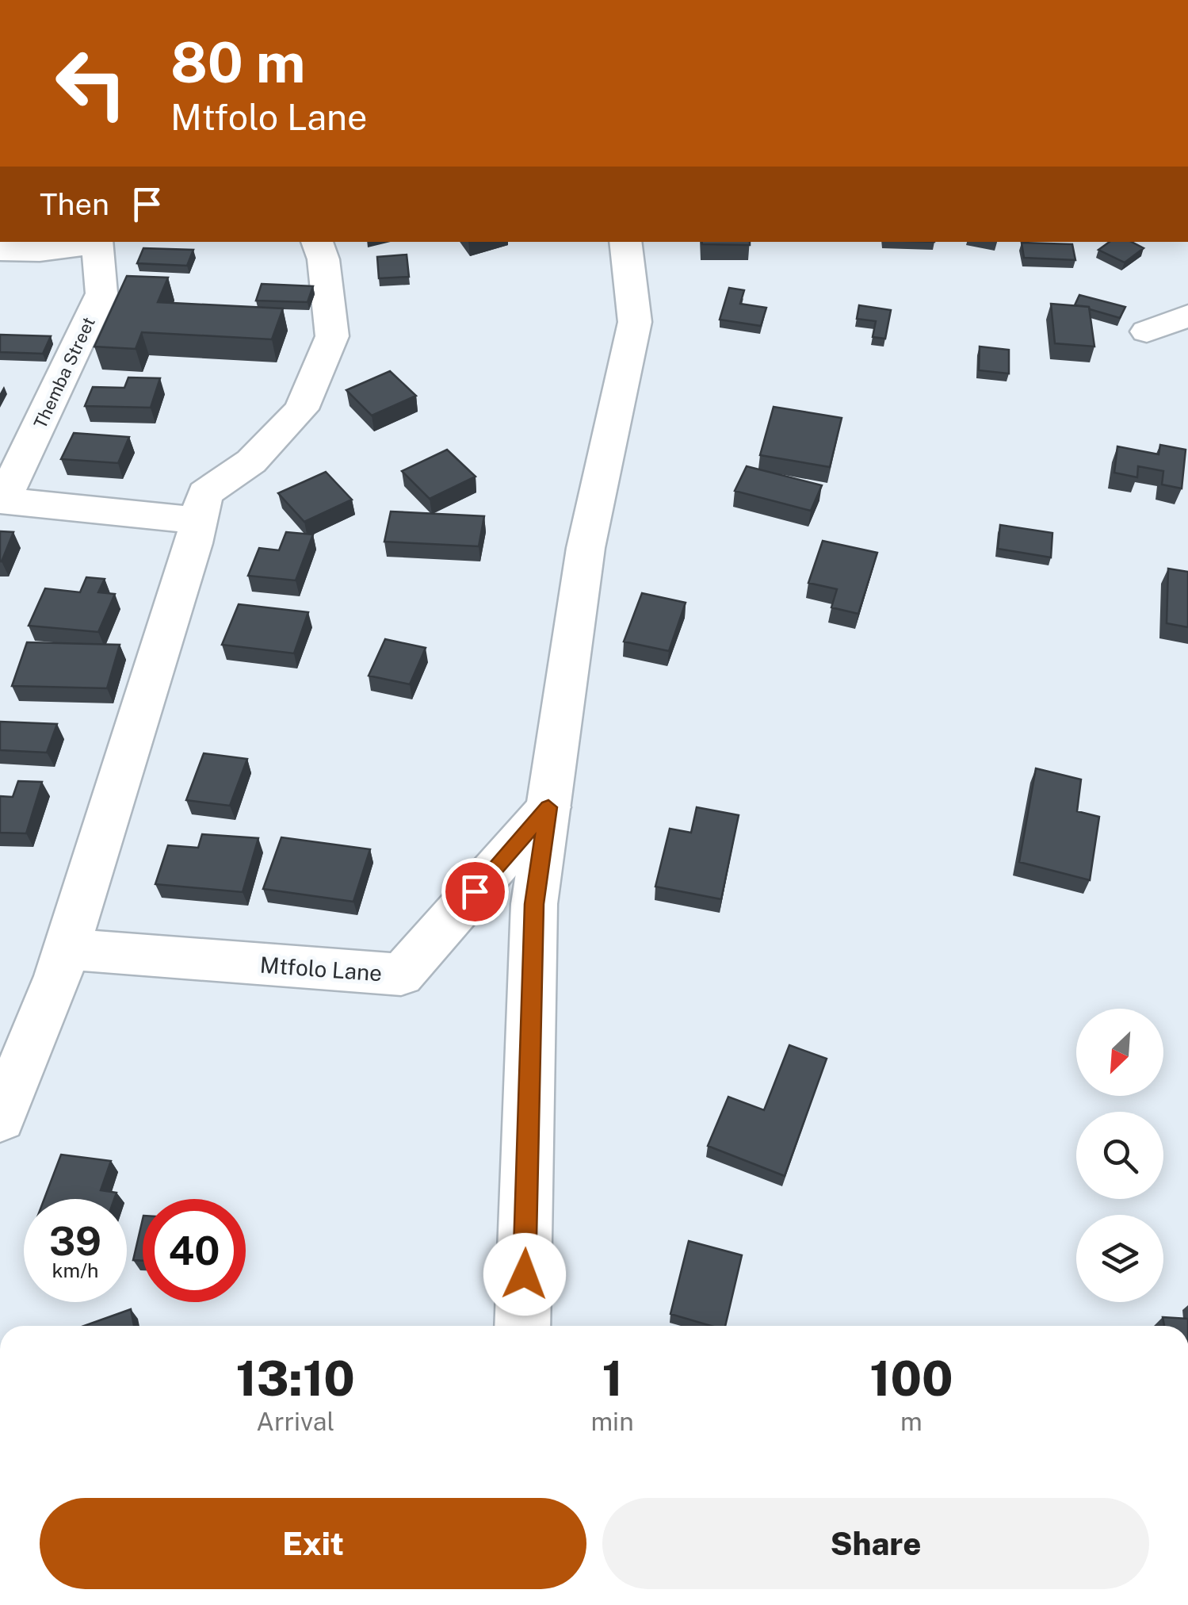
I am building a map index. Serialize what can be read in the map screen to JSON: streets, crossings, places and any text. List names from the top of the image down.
{
  "streets": {
    "street": ["Themba Street", "Mtfolo Lane"]
  },
  "north": "bottom left",
  "page": {
    "turn": ["80 m", "Mtfolo Lane"],
    "then": "Then",
    "speed": "39 km/h",
    "limit": "40",
    "eta": [
      "13:10",
      "Arrival",
      "1",
      "min",
      "100",
      "m"
    ],
    "buttons": ["Exit", "Share"]
  }
}
